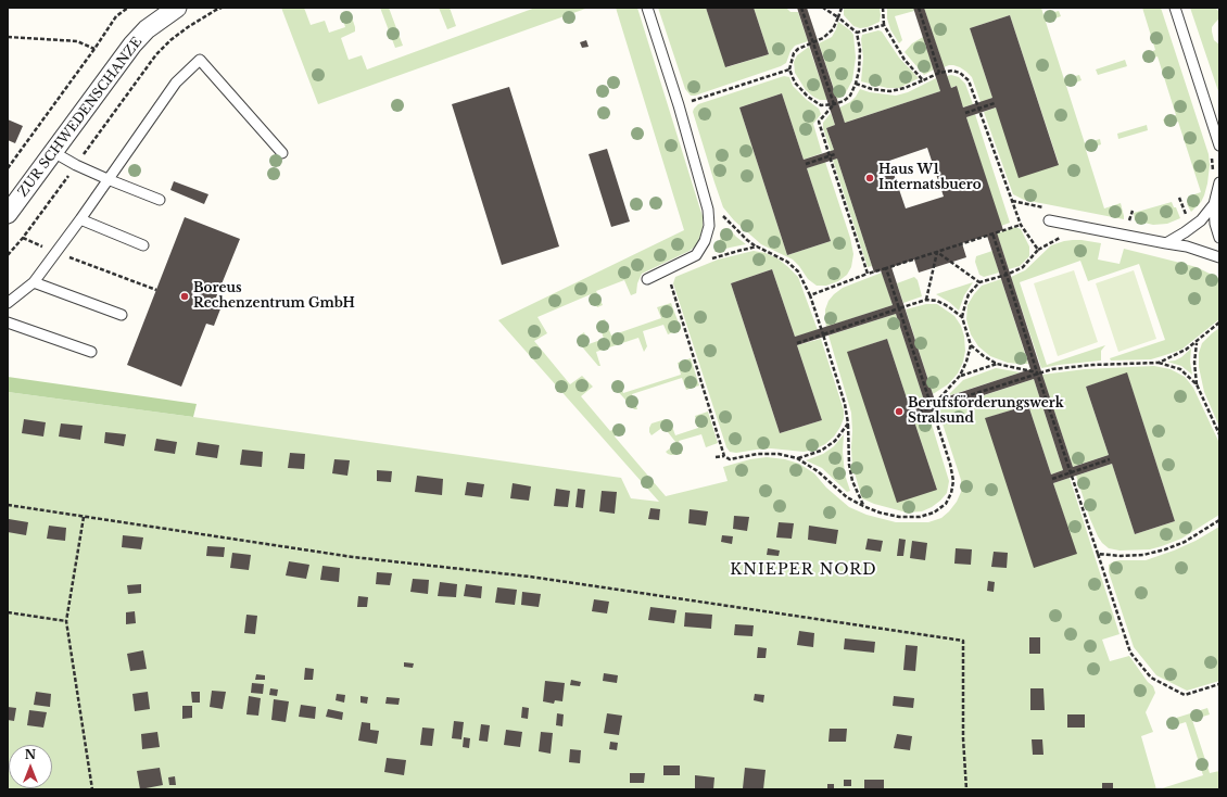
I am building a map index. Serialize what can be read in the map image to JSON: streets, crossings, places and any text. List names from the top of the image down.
{
  "streets": {
    "street": ["ZUR SCHWEDENSCHANZE"]
  },
  "districts": ["KNIEPER NORD"],
  "places": ["Haus W1 Internatsbuero", "Boreus Rechenzentrum GmbH", "Berufsförderungswerk Stralsund"],
  "north": "top"
}
